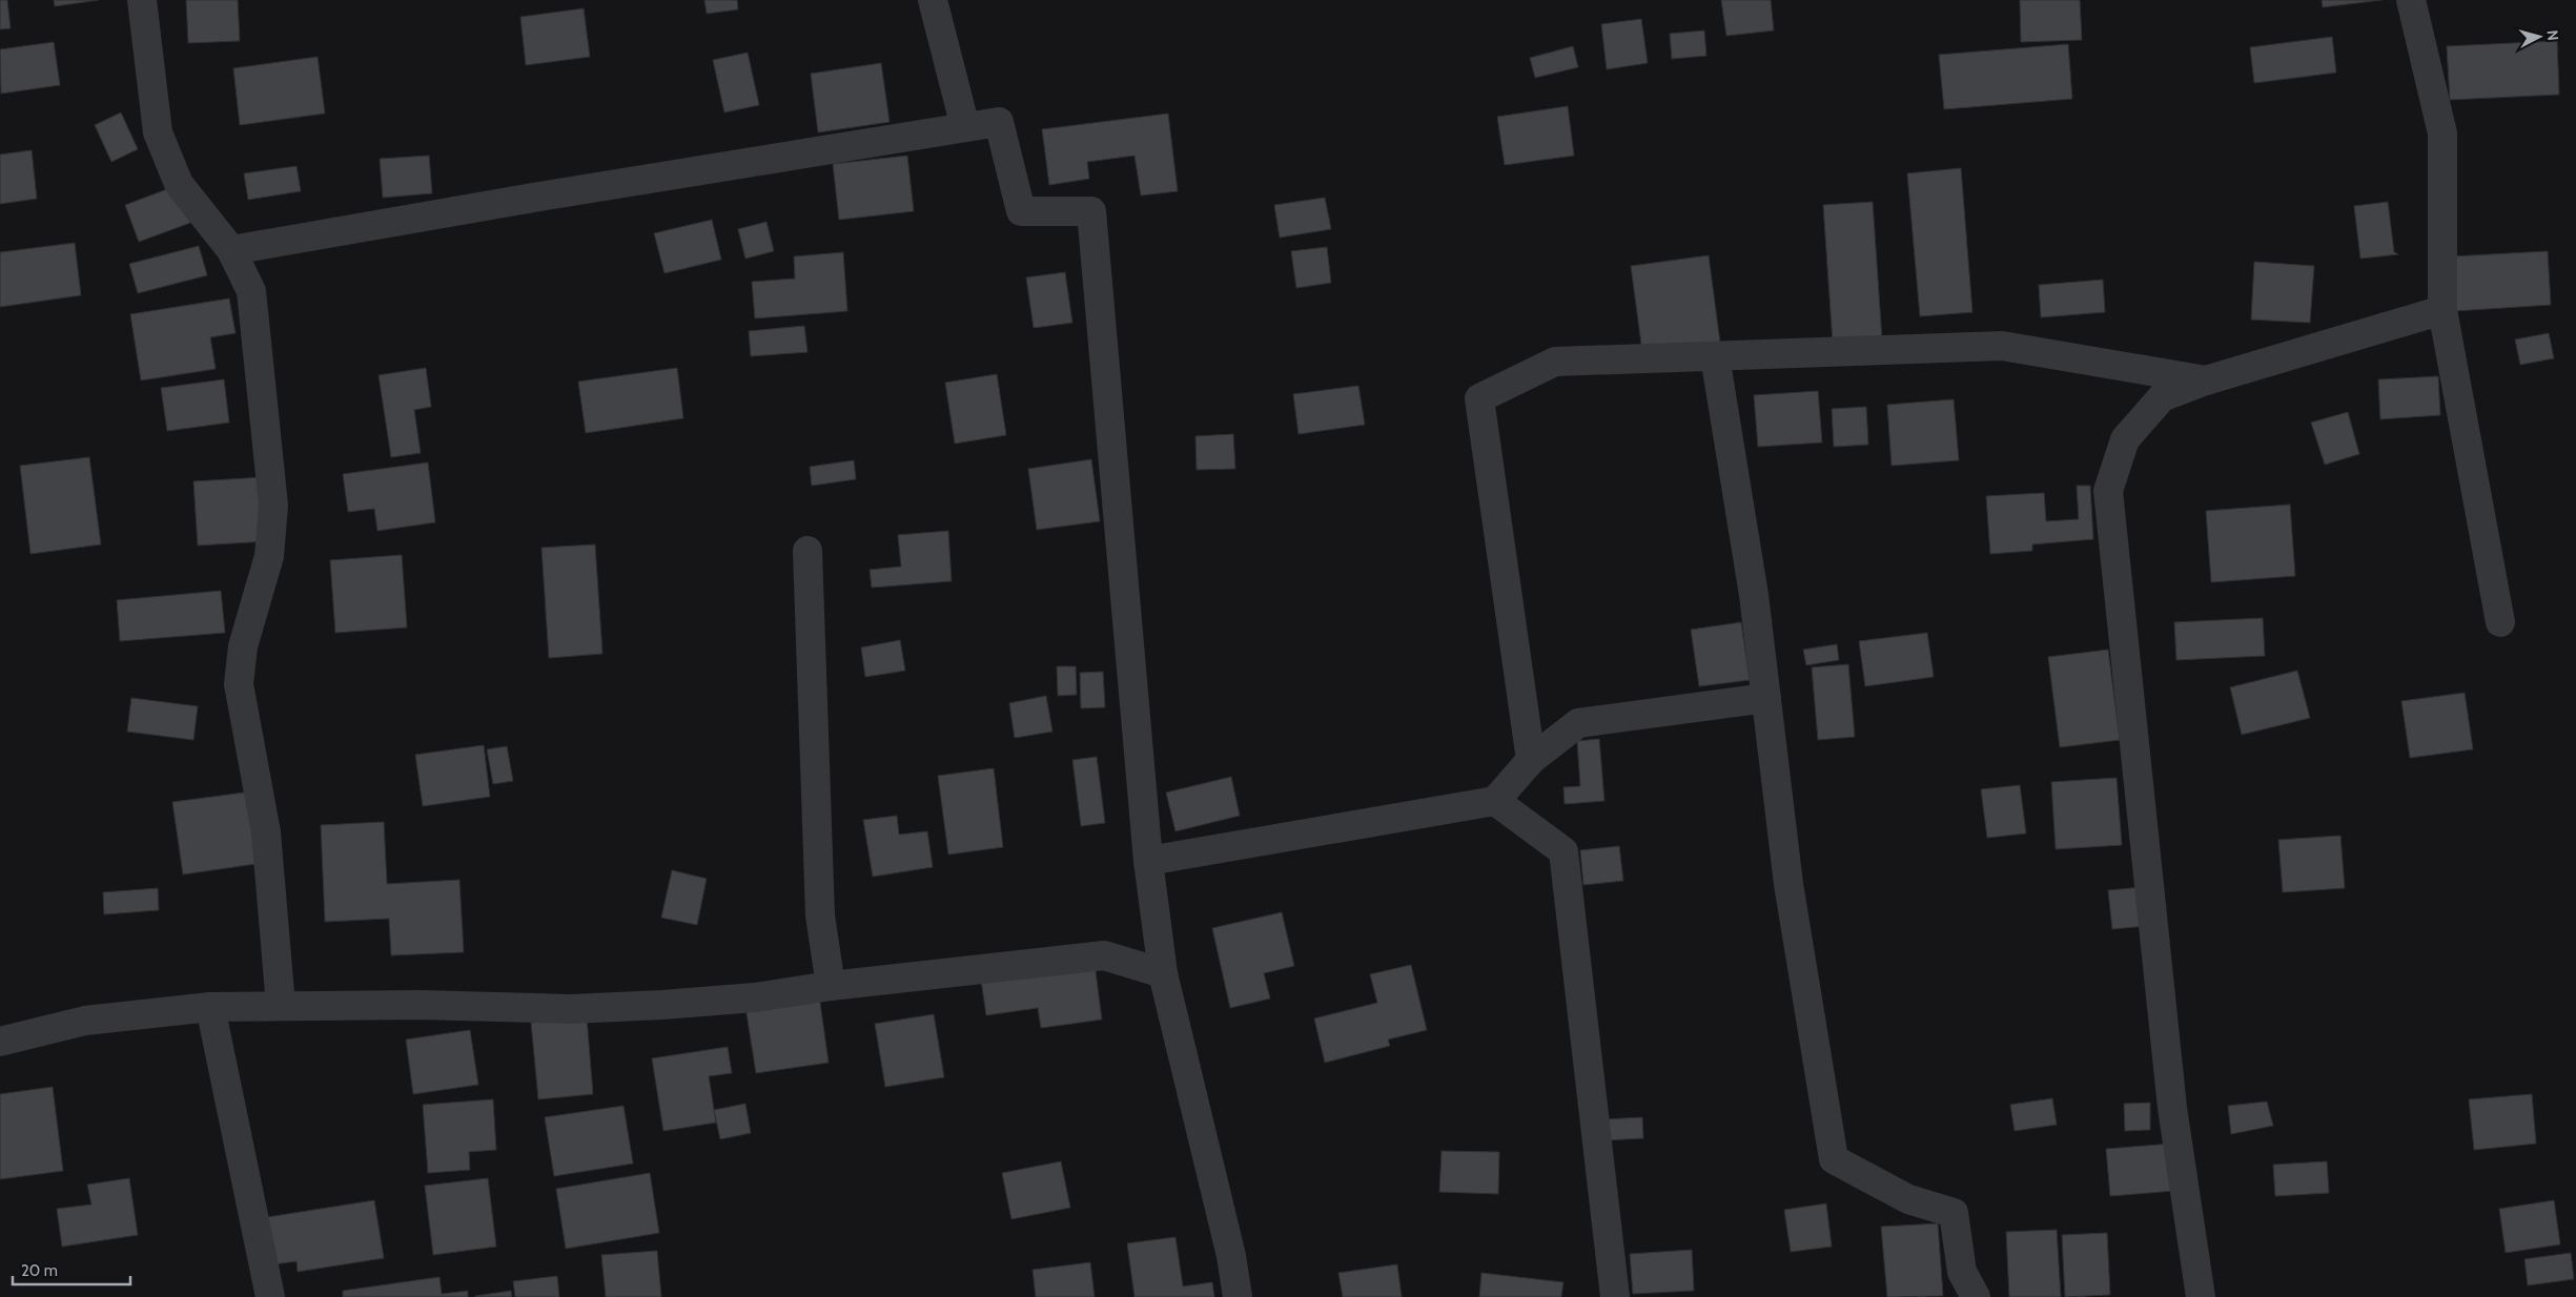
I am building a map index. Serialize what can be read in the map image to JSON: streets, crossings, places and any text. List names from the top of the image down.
{
  "scale_bar": "20 m",
  "north": "right"
}
